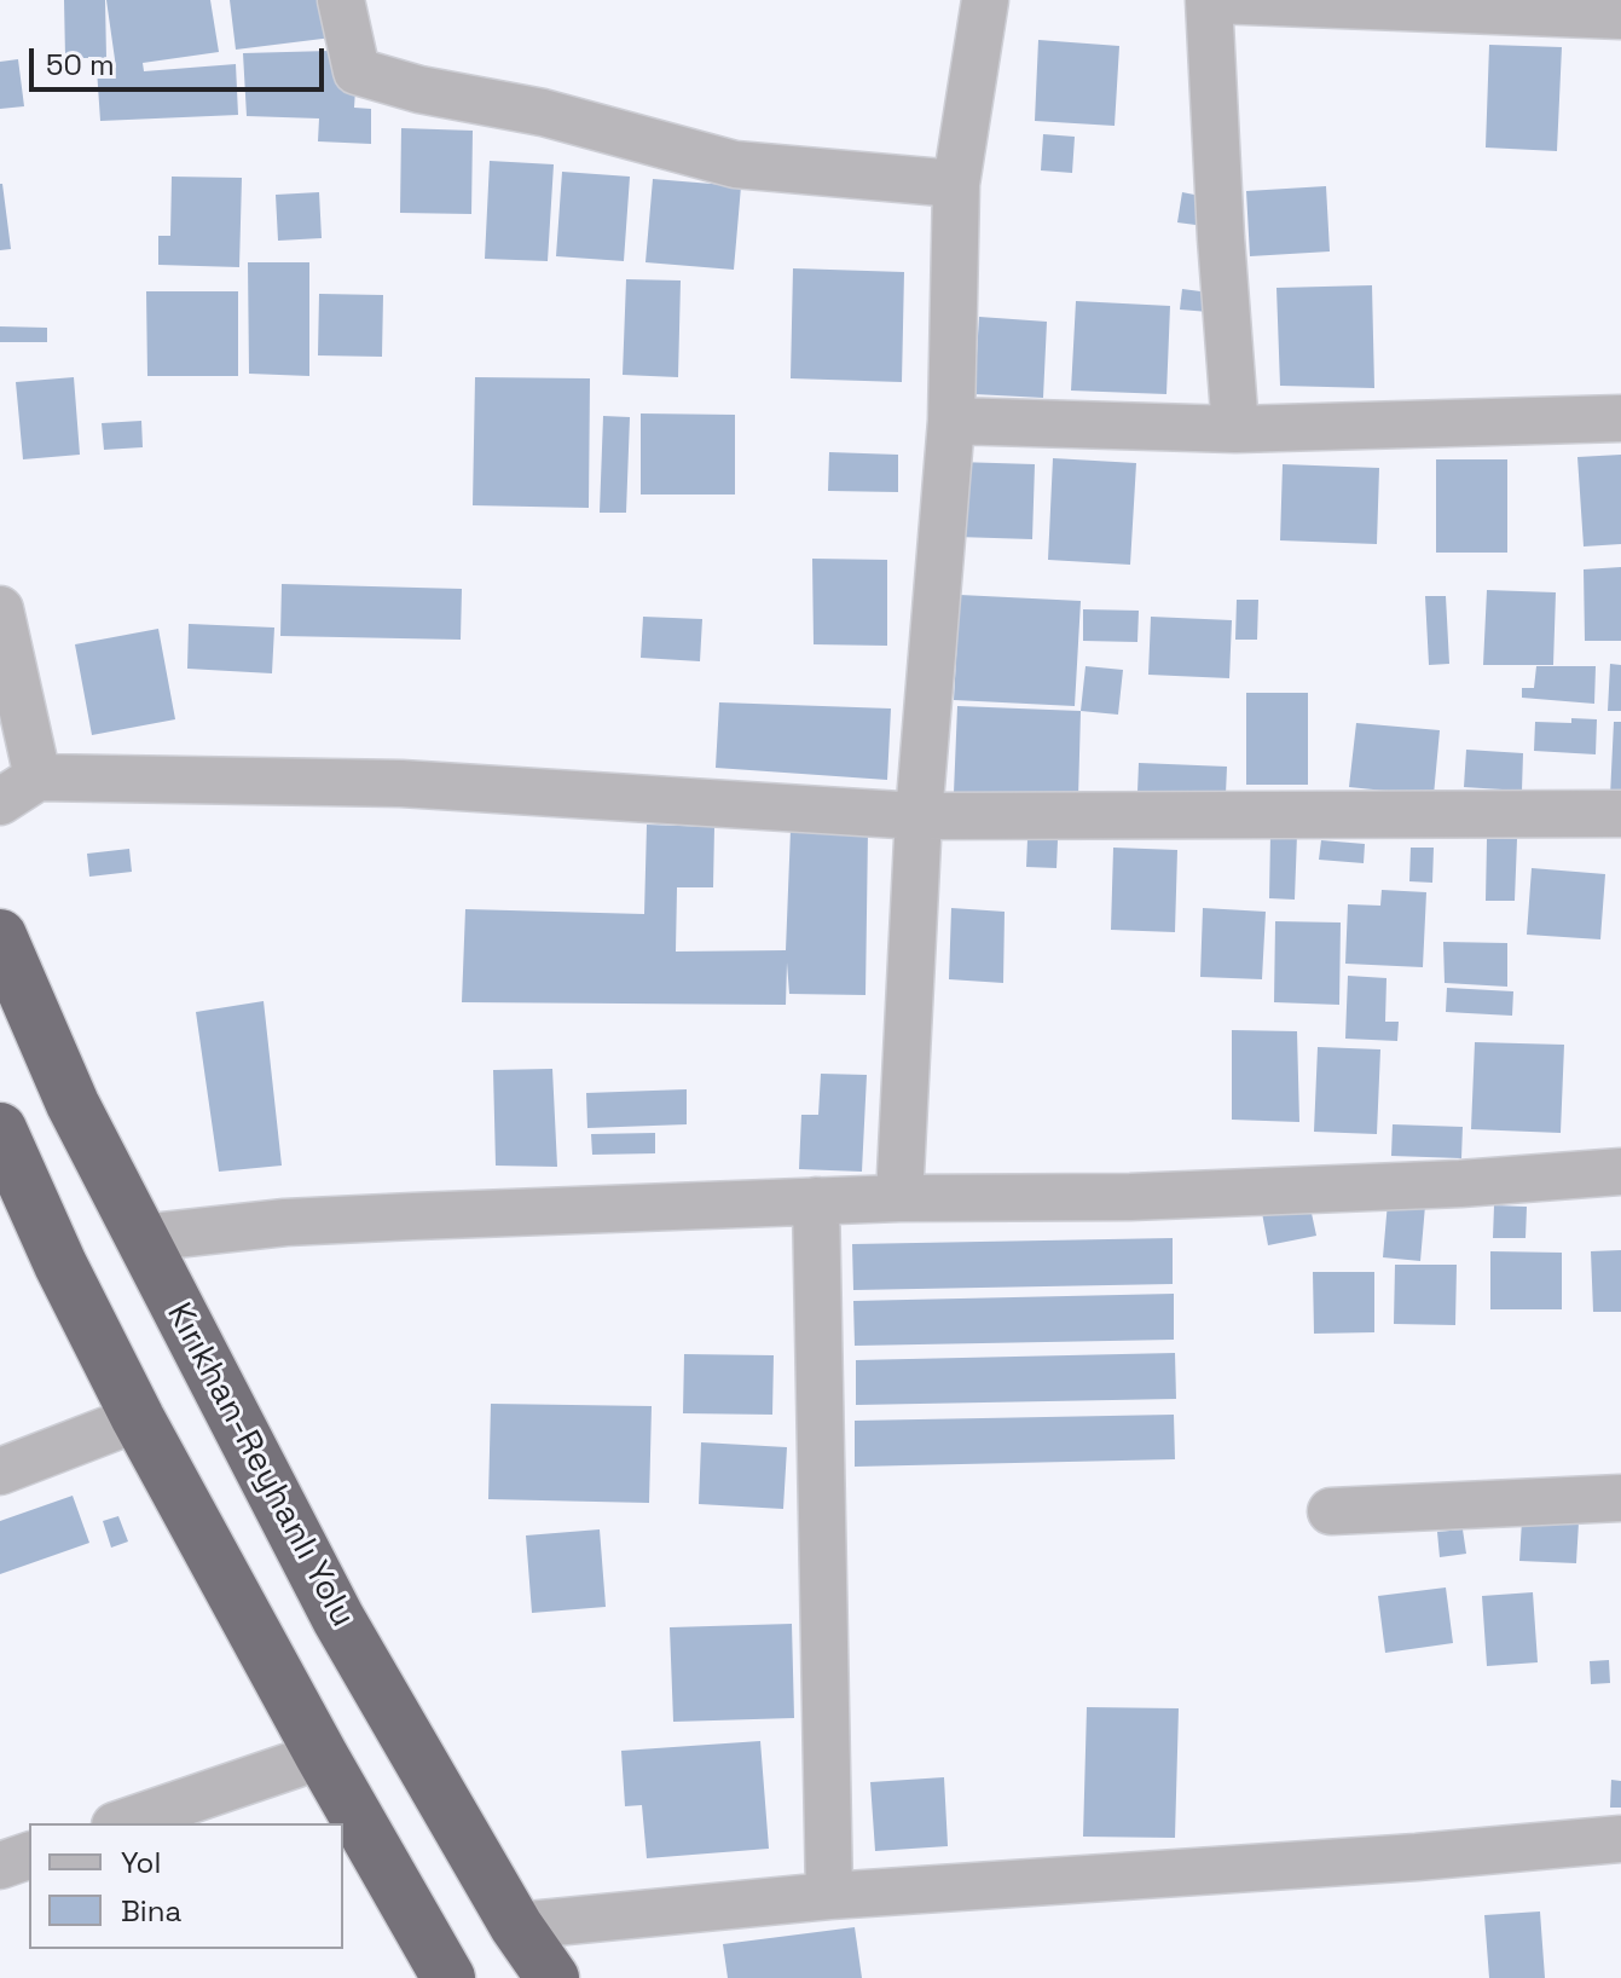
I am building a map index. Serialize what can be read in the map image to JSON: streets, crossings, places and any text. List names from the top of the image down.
{
  "streets": {
    "highway": ["Kırıkhan-Reyhanlı Yolu"]
  },
  "legend": ["Yol", "Bina"],
  "scale_bar": "50 m"
}
